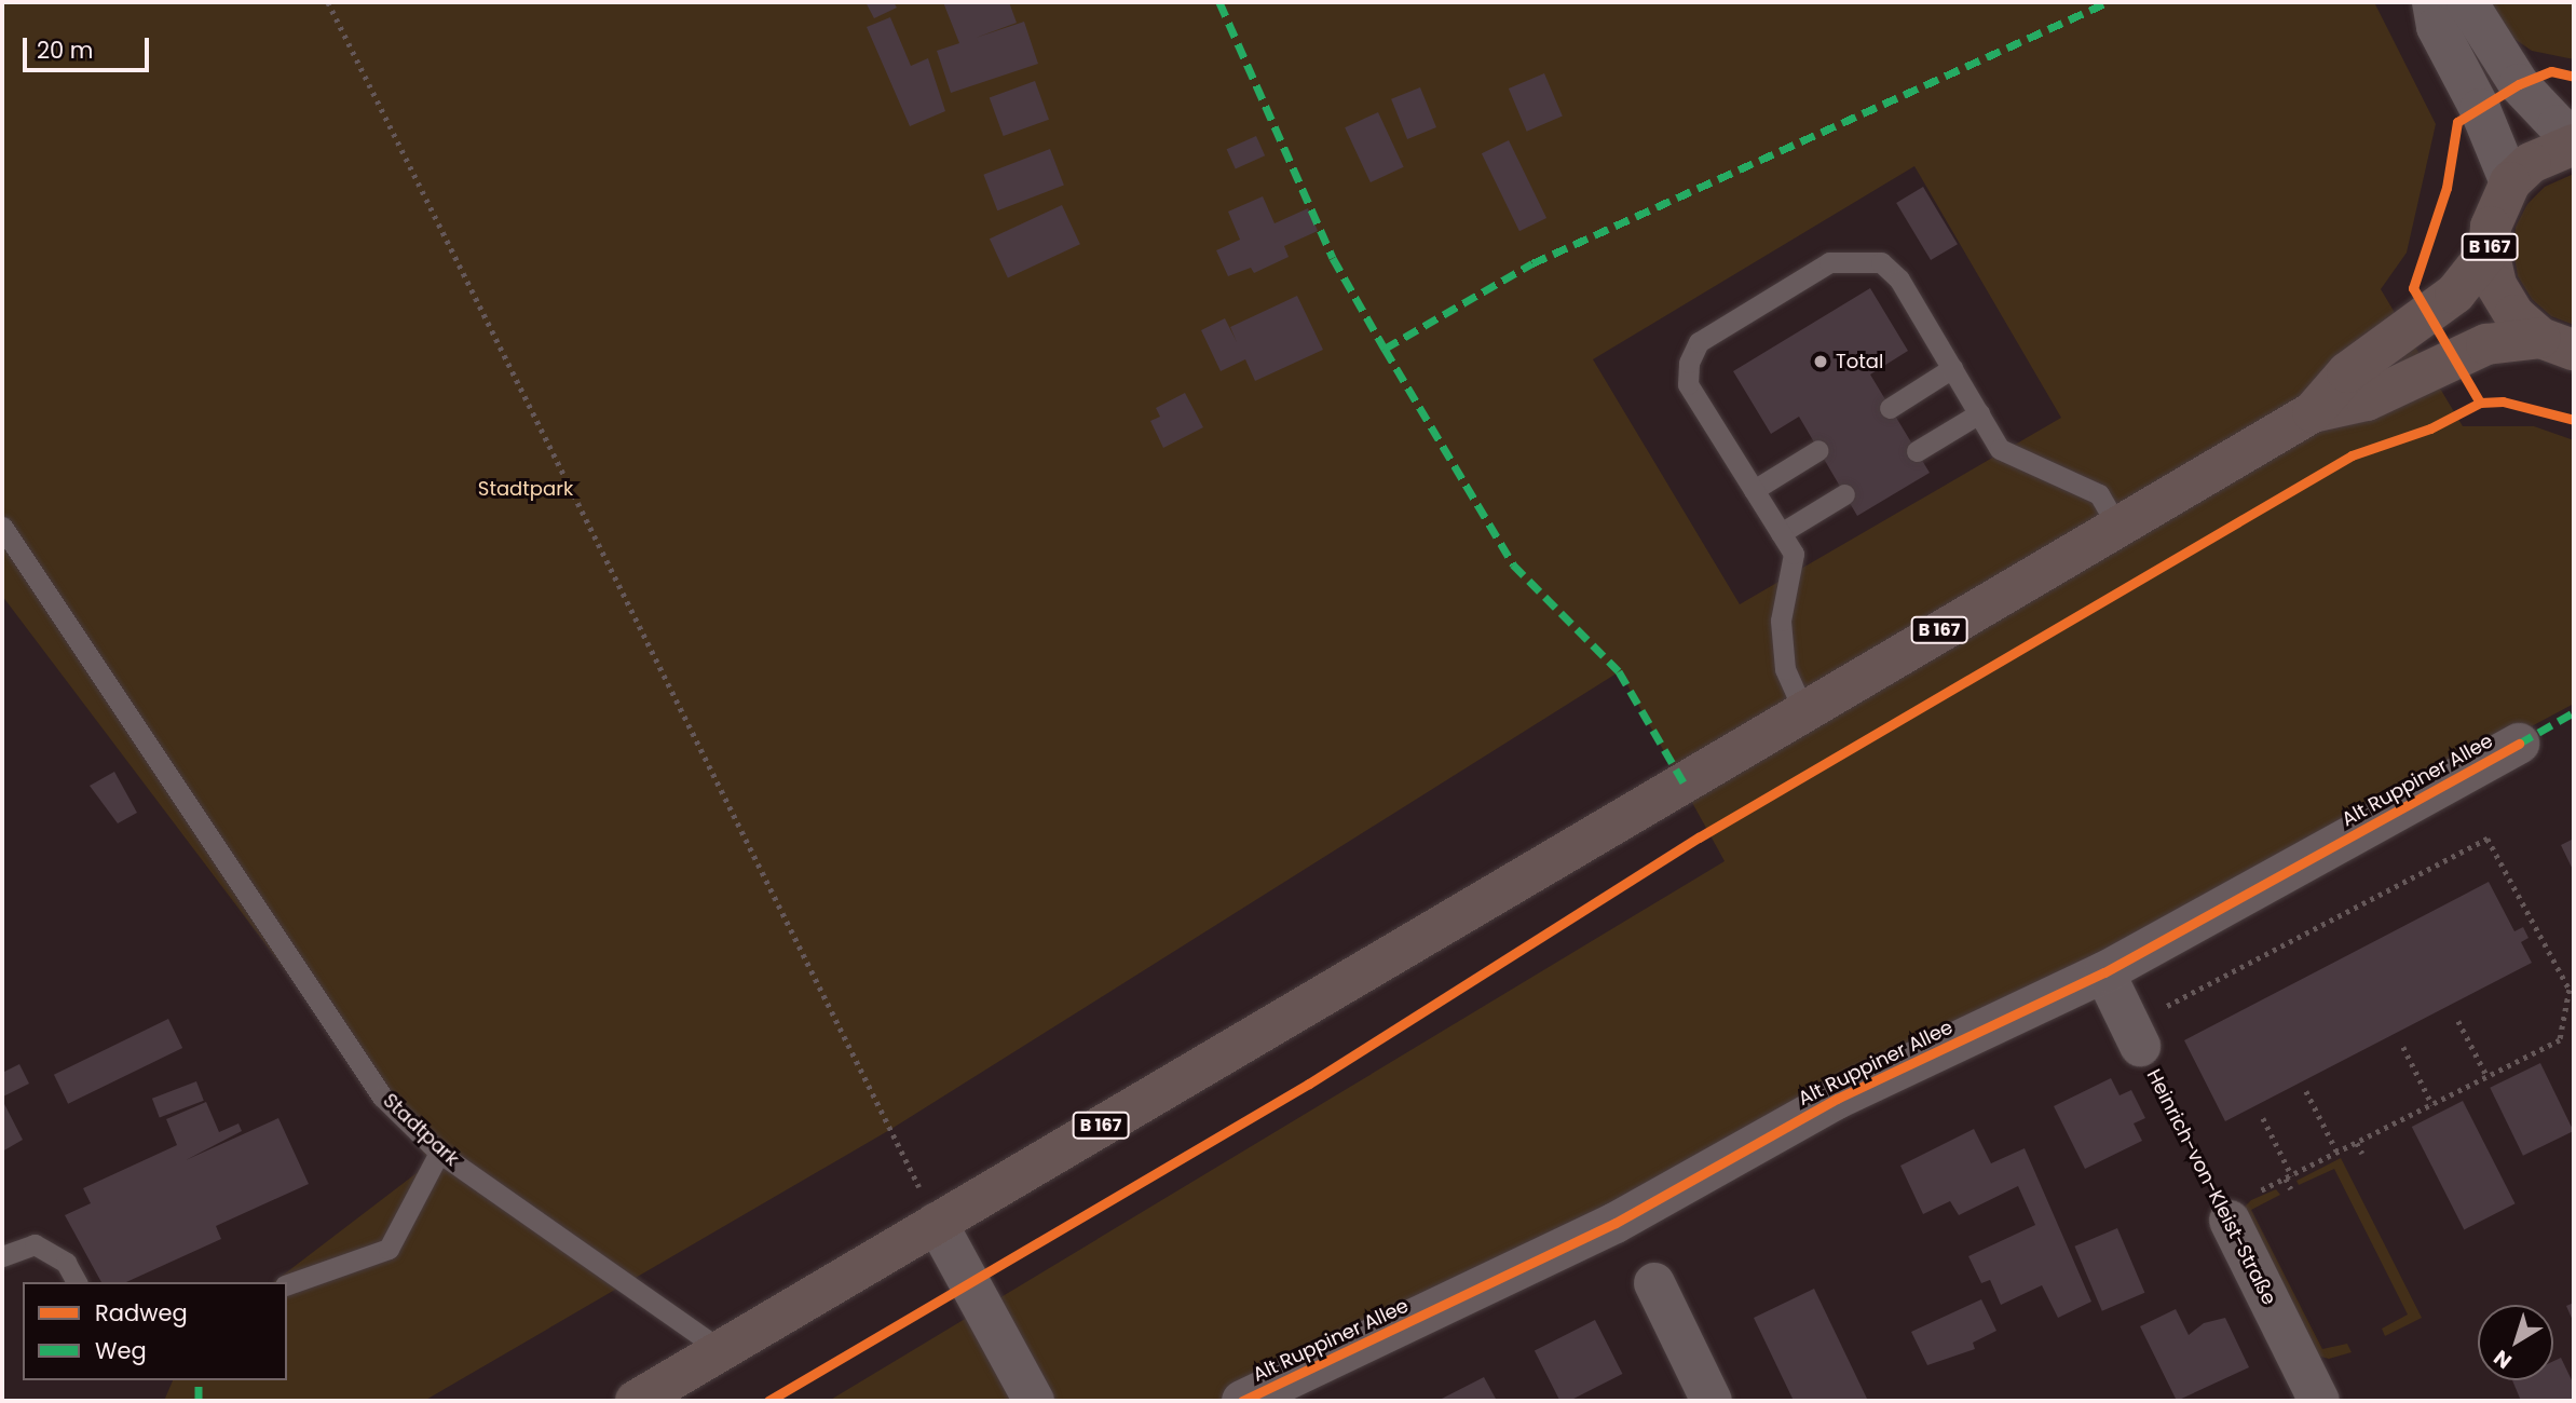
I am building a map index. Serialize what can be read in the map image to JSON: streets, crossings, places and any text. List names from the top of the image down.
{
  "streets": {
    "main road": ["B 167"],
    "street": ["Alt Ruppiner Allee", "Heinrich-von-Kleist-Straße"],
    "lane": ["Stadtpark"]
  },
  "crossings": [
    ["B 167", "Stadtpark"]
  ],
  "parks": ["Stadtpark"],
  "places": ["Total"],
  "legend": ["Radweg", "Weg"],
  "scale_bar": "20 m",
  "north": "bottom left"
}
